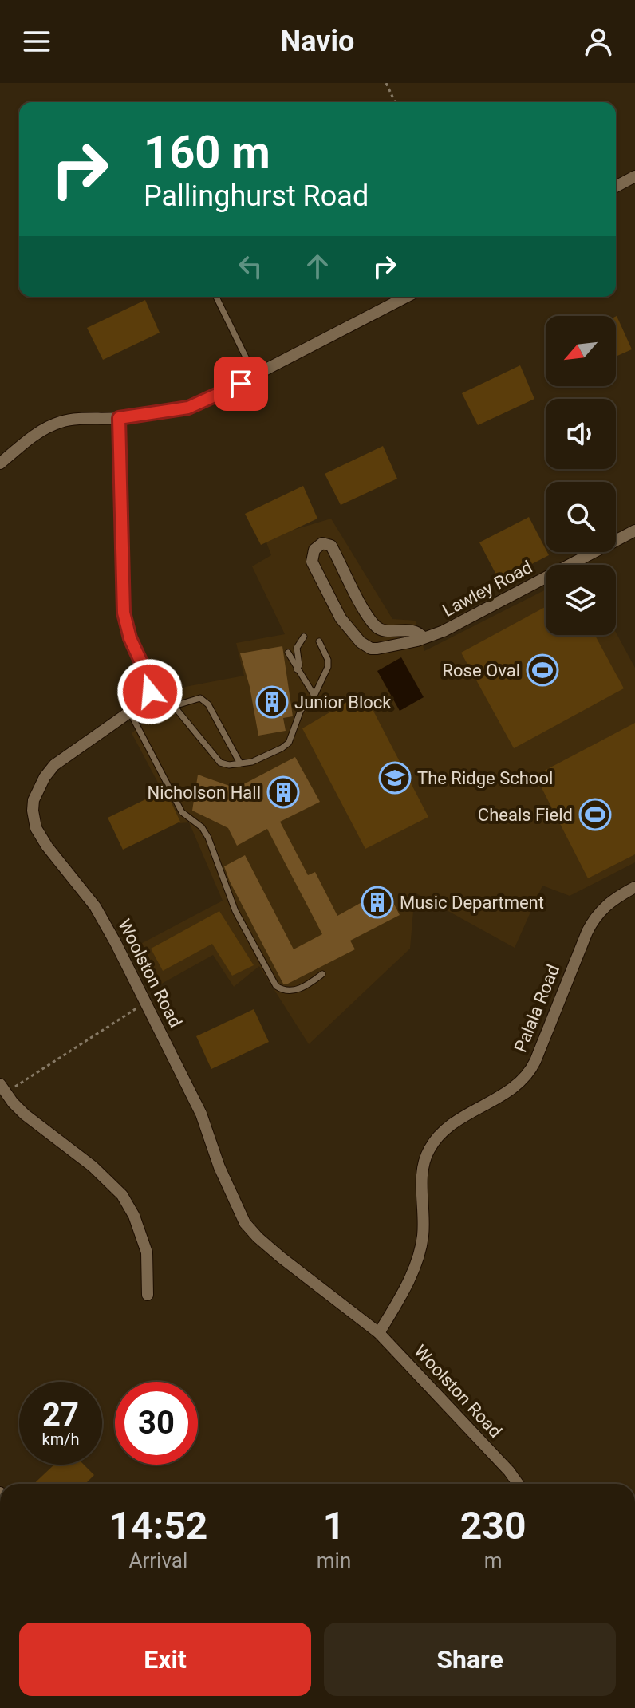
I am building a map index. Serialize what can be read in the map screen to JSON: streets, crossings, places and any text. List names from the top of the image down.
{
  "streets": {
    "street": ["Lawley Road", "Woolston Road", "Palala Road"]
  },
  "crossings": [
    ["Woolston Road", "Palala Road"]
  ],
  "places": {
    "sports": ["Rose Oval", "Cheals Field"],
    "building": ["Junior Block", "Nicholson Hall", "Music Department"],
    "school or university": ["The Ridge School"]
  },
  "north": "bottom left",
  "page": {
    "header": "Navio",
    "turn": ["160 m", "Pallinghurst Road"],
    "speed": "27 km/h",
    "limit": "30",
    "eta": [
      "14:52",
      "Arrival",
      "1",
      "min",
      "230",
      "m"
    ],
    "buttons": ["Exit", "Share"]
  }
}
